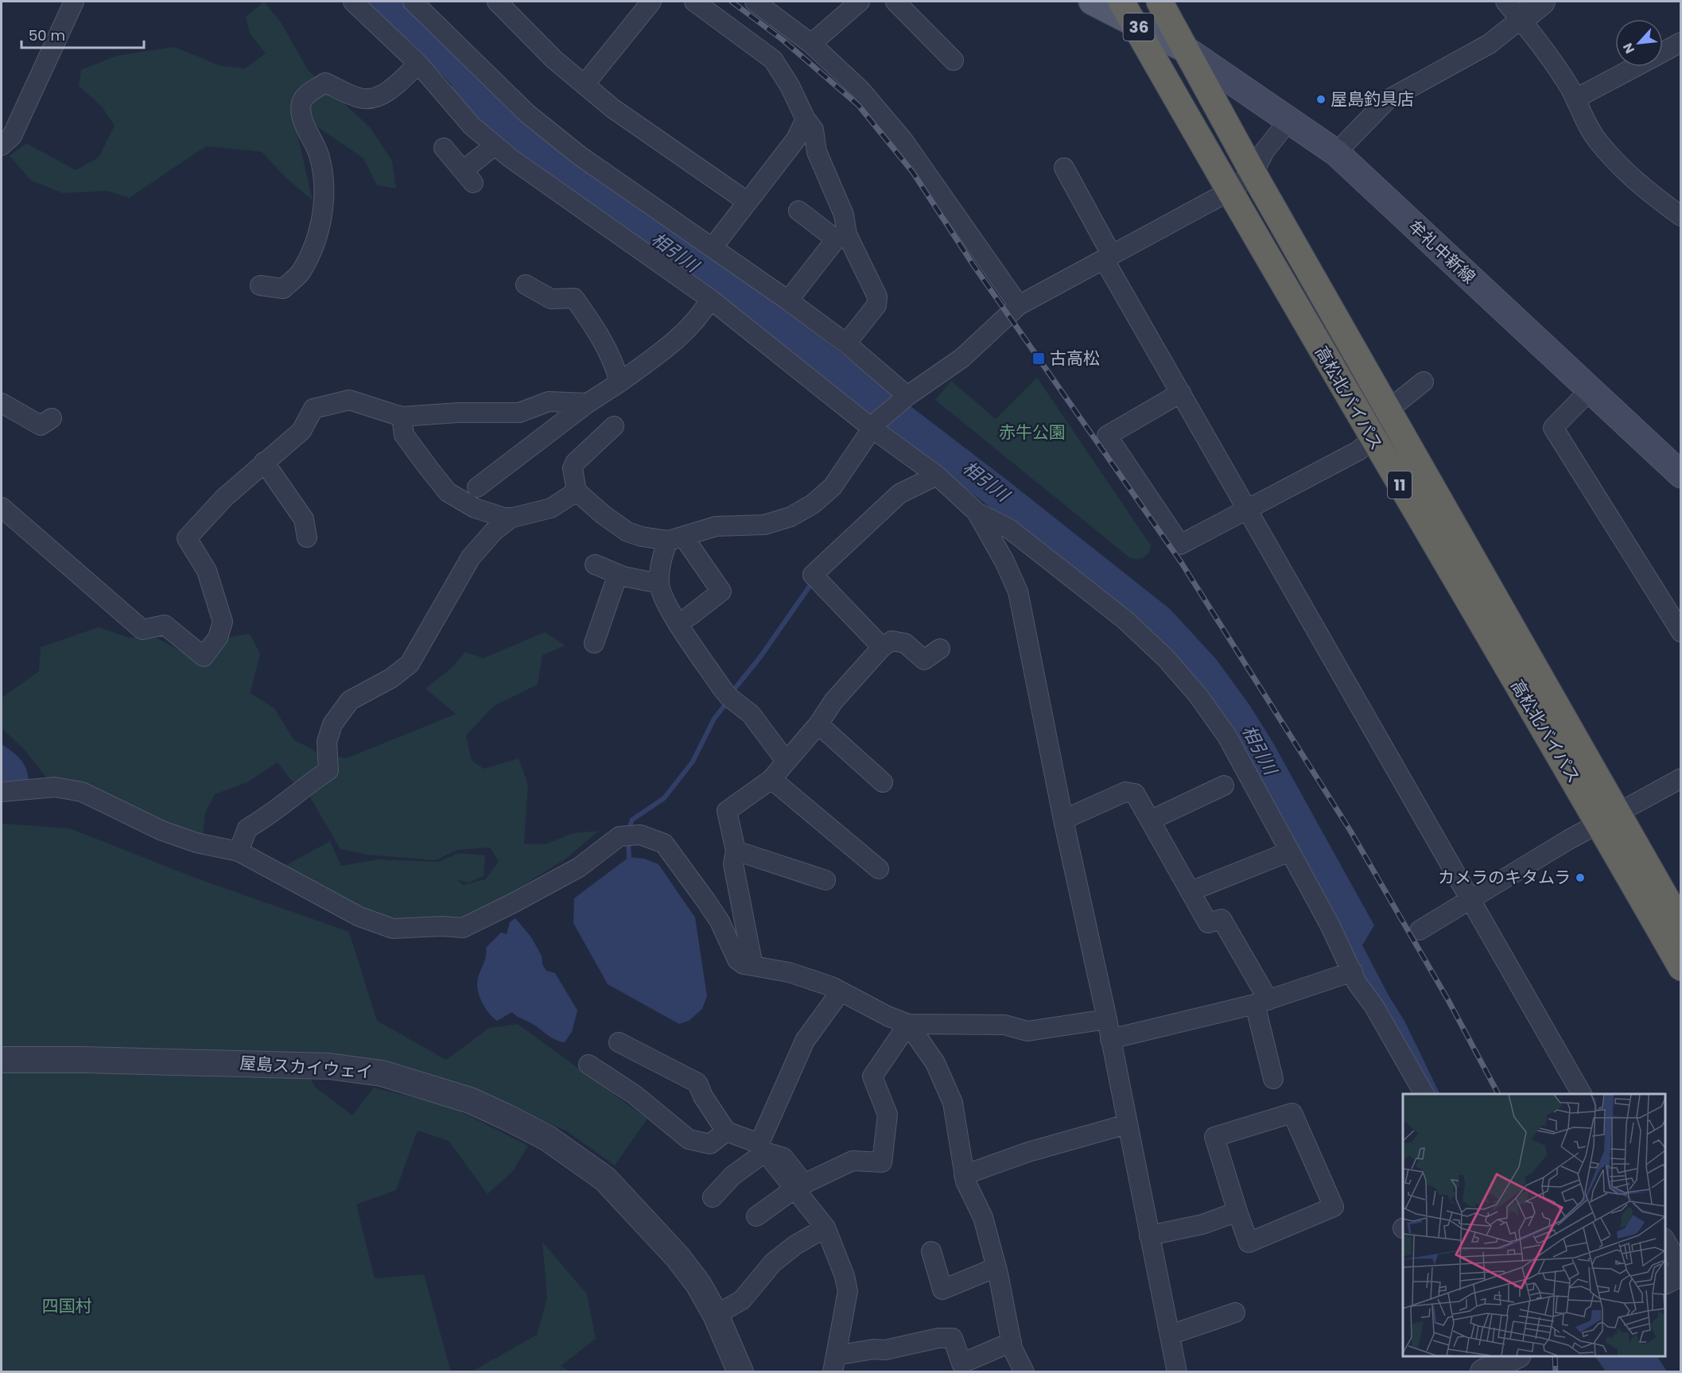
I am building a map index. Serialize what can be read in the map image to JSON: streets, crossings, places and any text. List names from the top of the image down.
{
  "streets": {
    "highway": ["高松北バイパス", "11"],
    "main road": ["36", "牟礼中新線"],
    "street": ["屋島スカイウェイ"]
  },
  "crossings": [
    ["36", "牟礼中新線"],
    ["36", "高松北バイパス"],
    ["牟礼中新線", "高松北バイパス"]
  ],
  "water": ["相引川"],
  "parks": ["赤牛公園", "四国村"],
  "places": {
    "other": ["屋島釣具店", "カメラのキタムラ"],
    "transit": ["古高松"]
  },
  "scale_bar": "50 m",
  "north": "bottom left"
}
